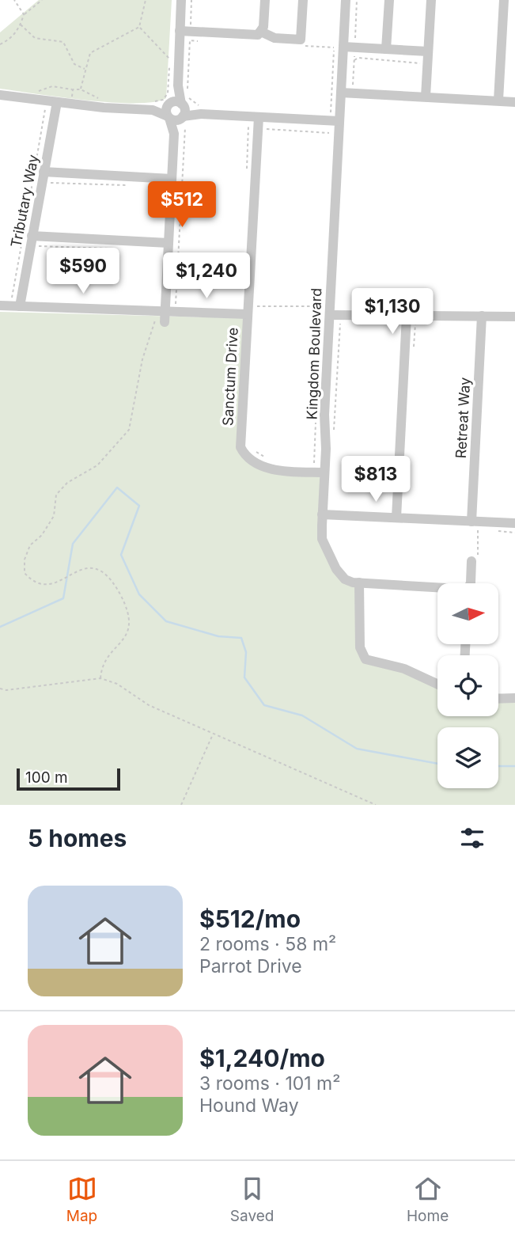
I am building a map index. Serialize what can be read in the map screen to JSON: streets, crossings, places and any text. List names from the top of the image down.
{
  "streets": {
    "street": [
      "Tributary Way",
      "Kingdom Boulevard",
      "Sanctum Drive",
      "Retreat Way"
    ]
  },
  "crossings": [
    ["Kingdom Boulevard", "Sanctum Drive"]
  ],
  "scale_bar": "100 m",
  "north": "right",
  "page": {
    "price": [
      "$512",
      "$590",
      "$1,240",
      "$1,130",
      "$813"
    ],
    "scale": "100 m",
    "heading": "5 homes",
    "list": [
      {
        "name": "$512/mo",
        "note": "2 rooms · 58 m² · Parrot Drive"
      },
      {
        "name": "$1,240/mo",
        "note": "3 rooms · 101 m² · Hound Way"
      }
    ],
    "tabs": ["Map", "Saved", "Home"]
  }
}
